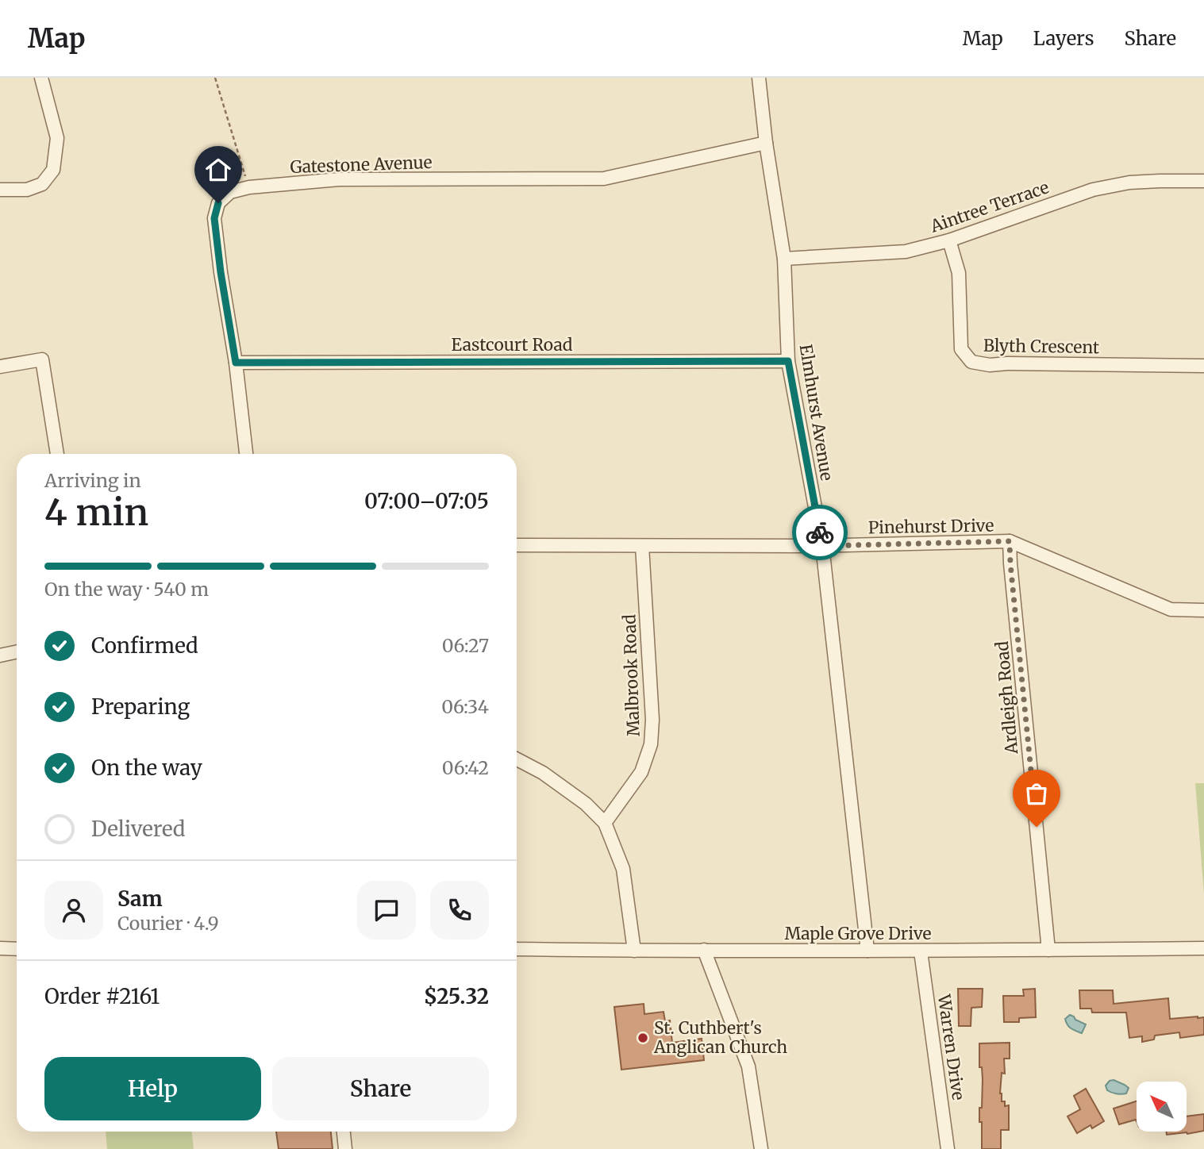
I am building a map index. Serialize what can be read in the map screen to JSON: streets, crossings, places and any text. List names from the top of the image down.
{
  "streets": {
    "street": [
      "Gatestone Avenue",
      "Aintree Terrace",
      "Eastcourt Road",
      "Blyth Crescent",
      "Elmhurst Avenue",
      "Pinehurst Drive",
      "Malbrook Road",
      "Ardleigh Road",
      "Maple Grove Drive",
      "Warren Drive"
    ]
  },
  "crossings": [
    ["Gatestone Avenue", "Eastcourt Road"],
    ["Gatestone Avenue", "Elmhurst Avenue"],
    ["Aintree Terrace", "Blyth Crescent"],
    ["Aintree Terrace", "Elmhurst Avenue"],
    ["Eastcourt Road", "Elmhurst Avenue"],
    ["Elmhurst Avenue", "Pinehurst Drive"],
    ["Elmhurst Avenue", "Maple Grove Drive"],
    ["Pinehurst Drive", "Malbrook Road"],
    ["Pinehurst Drive", "Ardleigh Road"],
    ["Ardleigh Road", "Maple Grove Drive"],
    ["Maple Grove Drive", "Warren Drive"]
  ],
  "places": ["St. Cuthbert's Anglican Church"],
  "north": "top left",
  "page": {
    "header": "Map",
    "nav": ["Map", "Layers", "Share"],
    "heading": ["4 min", "Arriving in", "07:00–07:05"],
    "panel": [
      "Sam",
      "Courier · 4.9",
      "Order #2161",
      "$25.32"
    ],
    "bar": "On the way · 540 m",
    "list": [
      ["Confirmed", "06:27"],
      ["Preparing", "06:34"],
      ["On the way", "06:42"],
      "Delivered"
    ],
    "buttons": ["Help", "Share"]
  }
}
